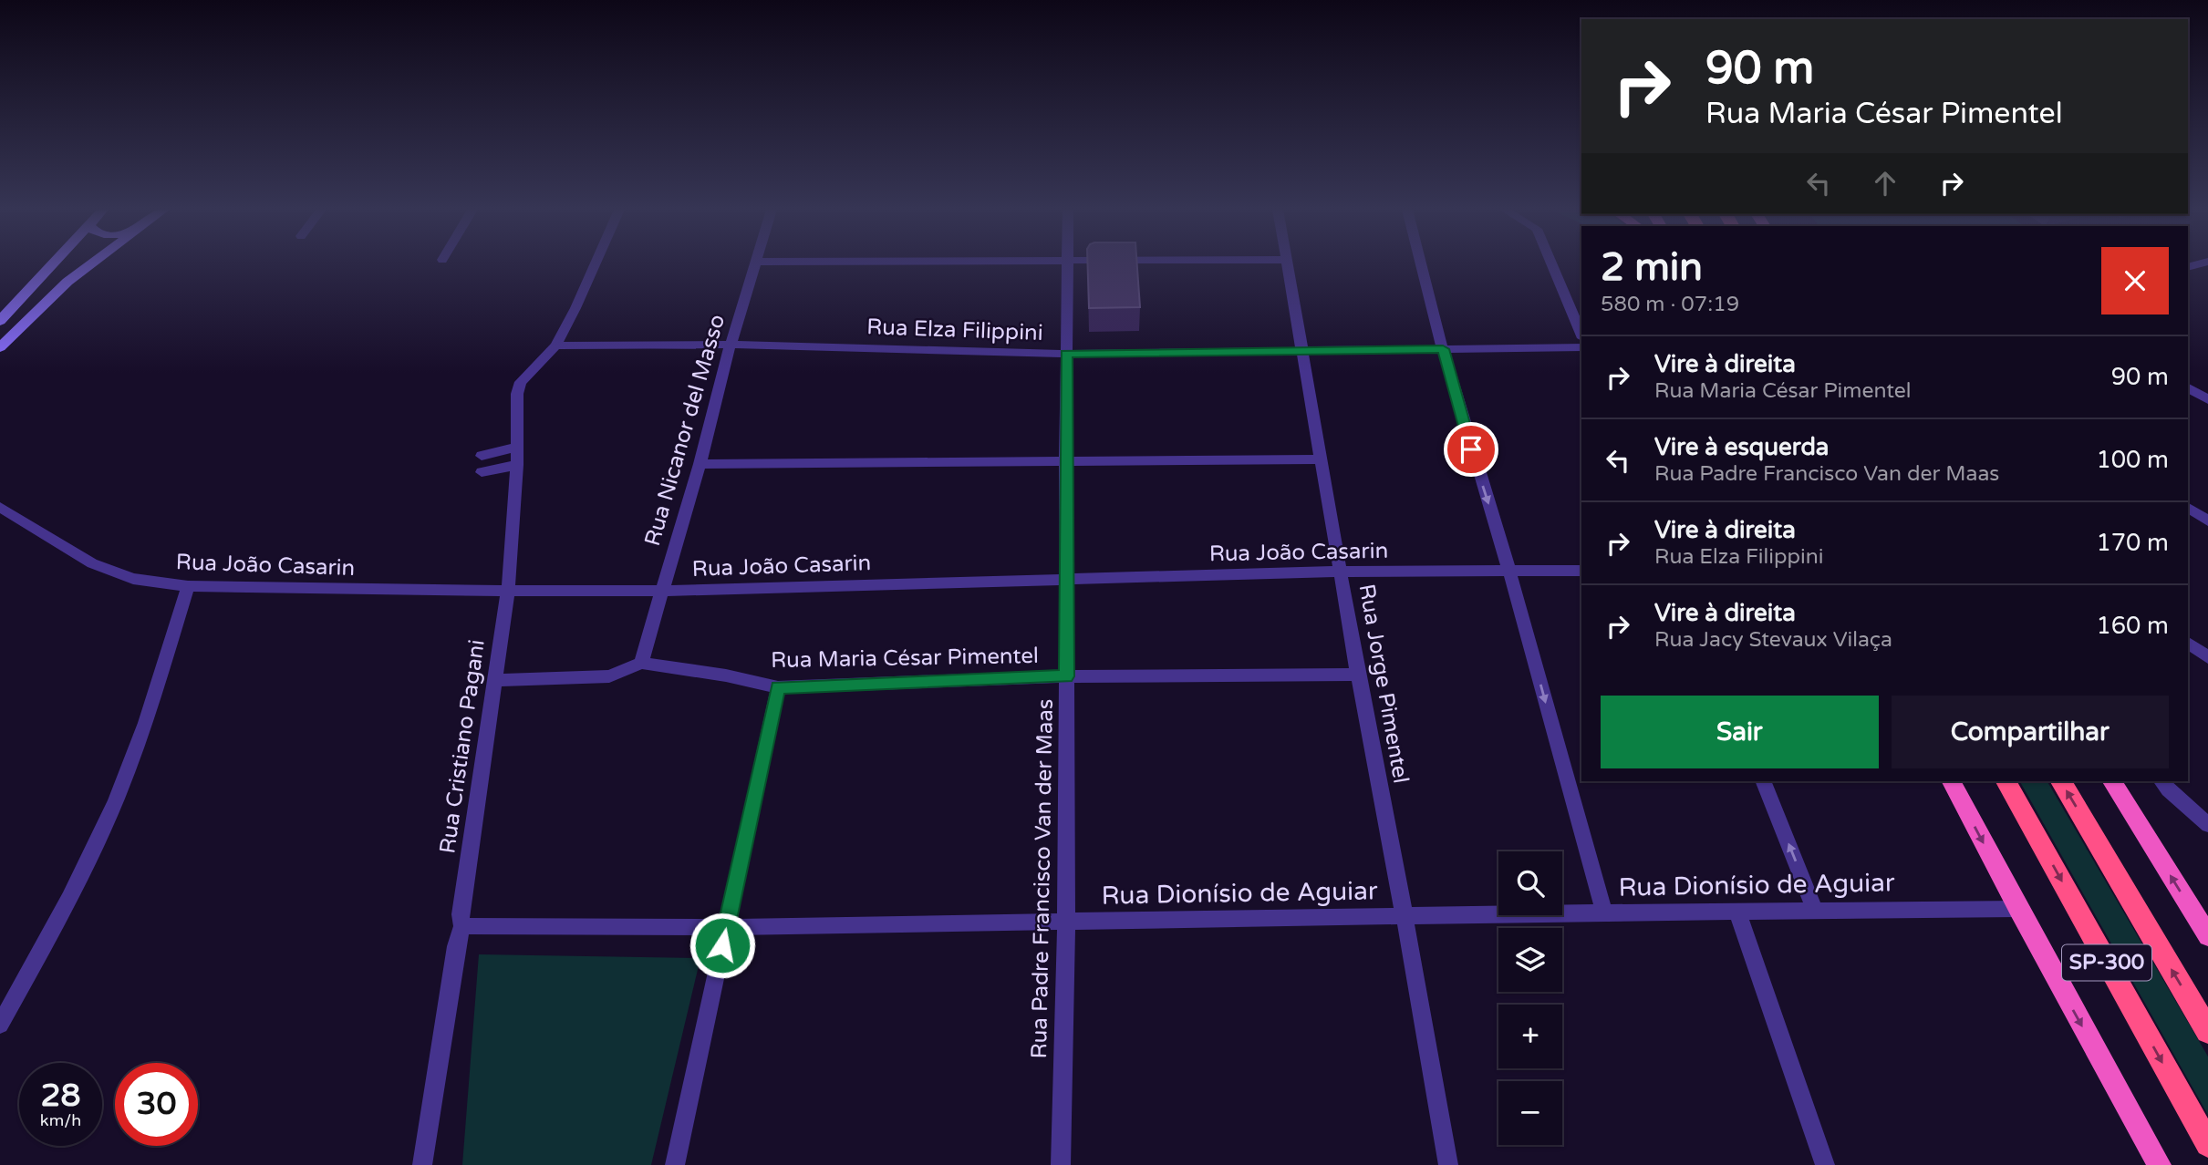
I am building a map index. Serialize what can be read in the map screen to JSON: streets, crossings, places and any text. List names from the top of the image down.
{
  "streets": {
    "highway": ["SP-300"],
    "street": [
      "Rua Elza Filippini",
      "Rua Nicanor del Masso",
      "Rua João Casarin",
      "Rua Maria César Pimentel",
      "Rua Jorge Pimentel",
      "Rua Cristiano Pagani",
      "Rua Padre Francisco Van der Maas",
      "Rua Dionísio de Aguiar"
    ]
  },
  "crossings": [
    ["Rua Elza Filippini", "Rua Nicanor del Masso"],
    ["Rua Elza Filippini", "Rua Jorge Pimentel"],
    ["Rua Elza Filippini", "Rua Cristiano Pagani"],
    ["Rua Elza Filippini", "Rua Padre Francisco Van der Maas"],
    ["Rua Nicanor del Masso", "Rua João Casarin"],
    ["Rua Nicanor del Masso", "Rua Maria César Pimentel"],
    ["Rua João Casarin", "Rua Jorge Pimentel"],
    ["Rua João Casarin", "Rua Cristiano Pagani"],
    ["Rua João Casarin", "Rua Padre Francisco Van der Maas"],
    ["Rua Maria César Pimentel", "Rua Jorge Pimentel"],
    ["Rua Maria César Pimentel", "Rua Padre Francisco Van der Maas"],
    ["Rua Jorge Pimentel", "Rua Dionísio de Aguiar"],
    ["Rua Cristiano Pagani", "Rua Dionísio de Aguiar"],
    ["Rua Padre Francisco Van der Maas", "Rua Dionísio de Aguiar"]
  ],
  "page": {
    "turn": ["90 m", "Rua Maria César Pimentel"],
    "heading": ["2 min", "580 m · 07:19"],
    "list": [
      {
        "name": "Vire à direita",
        "note": "Rua Maria César Pimentel",
        "value": "90 m"
      },
      {
        "name": "Vire à esquerda",
        "note": "Rua Padre Francisco Van der Maas",
        "value": "100 m"
      },
      {
        "name": "Vire à direita",
        "note": "Rua Elza Filippini",
        "value": "170 m"
      },
      {
        "name": "Vire à direita",
        "note": "Rua Jacy Stevaux Vilaça",
        "value": "160 m"
      }
    ],
    "buttons": ["Sair", "Compartilhar"],
    "map_buttons": ["+", "−"],
    "speed": "28 km/h",
    "limit": "30"
  }
}
